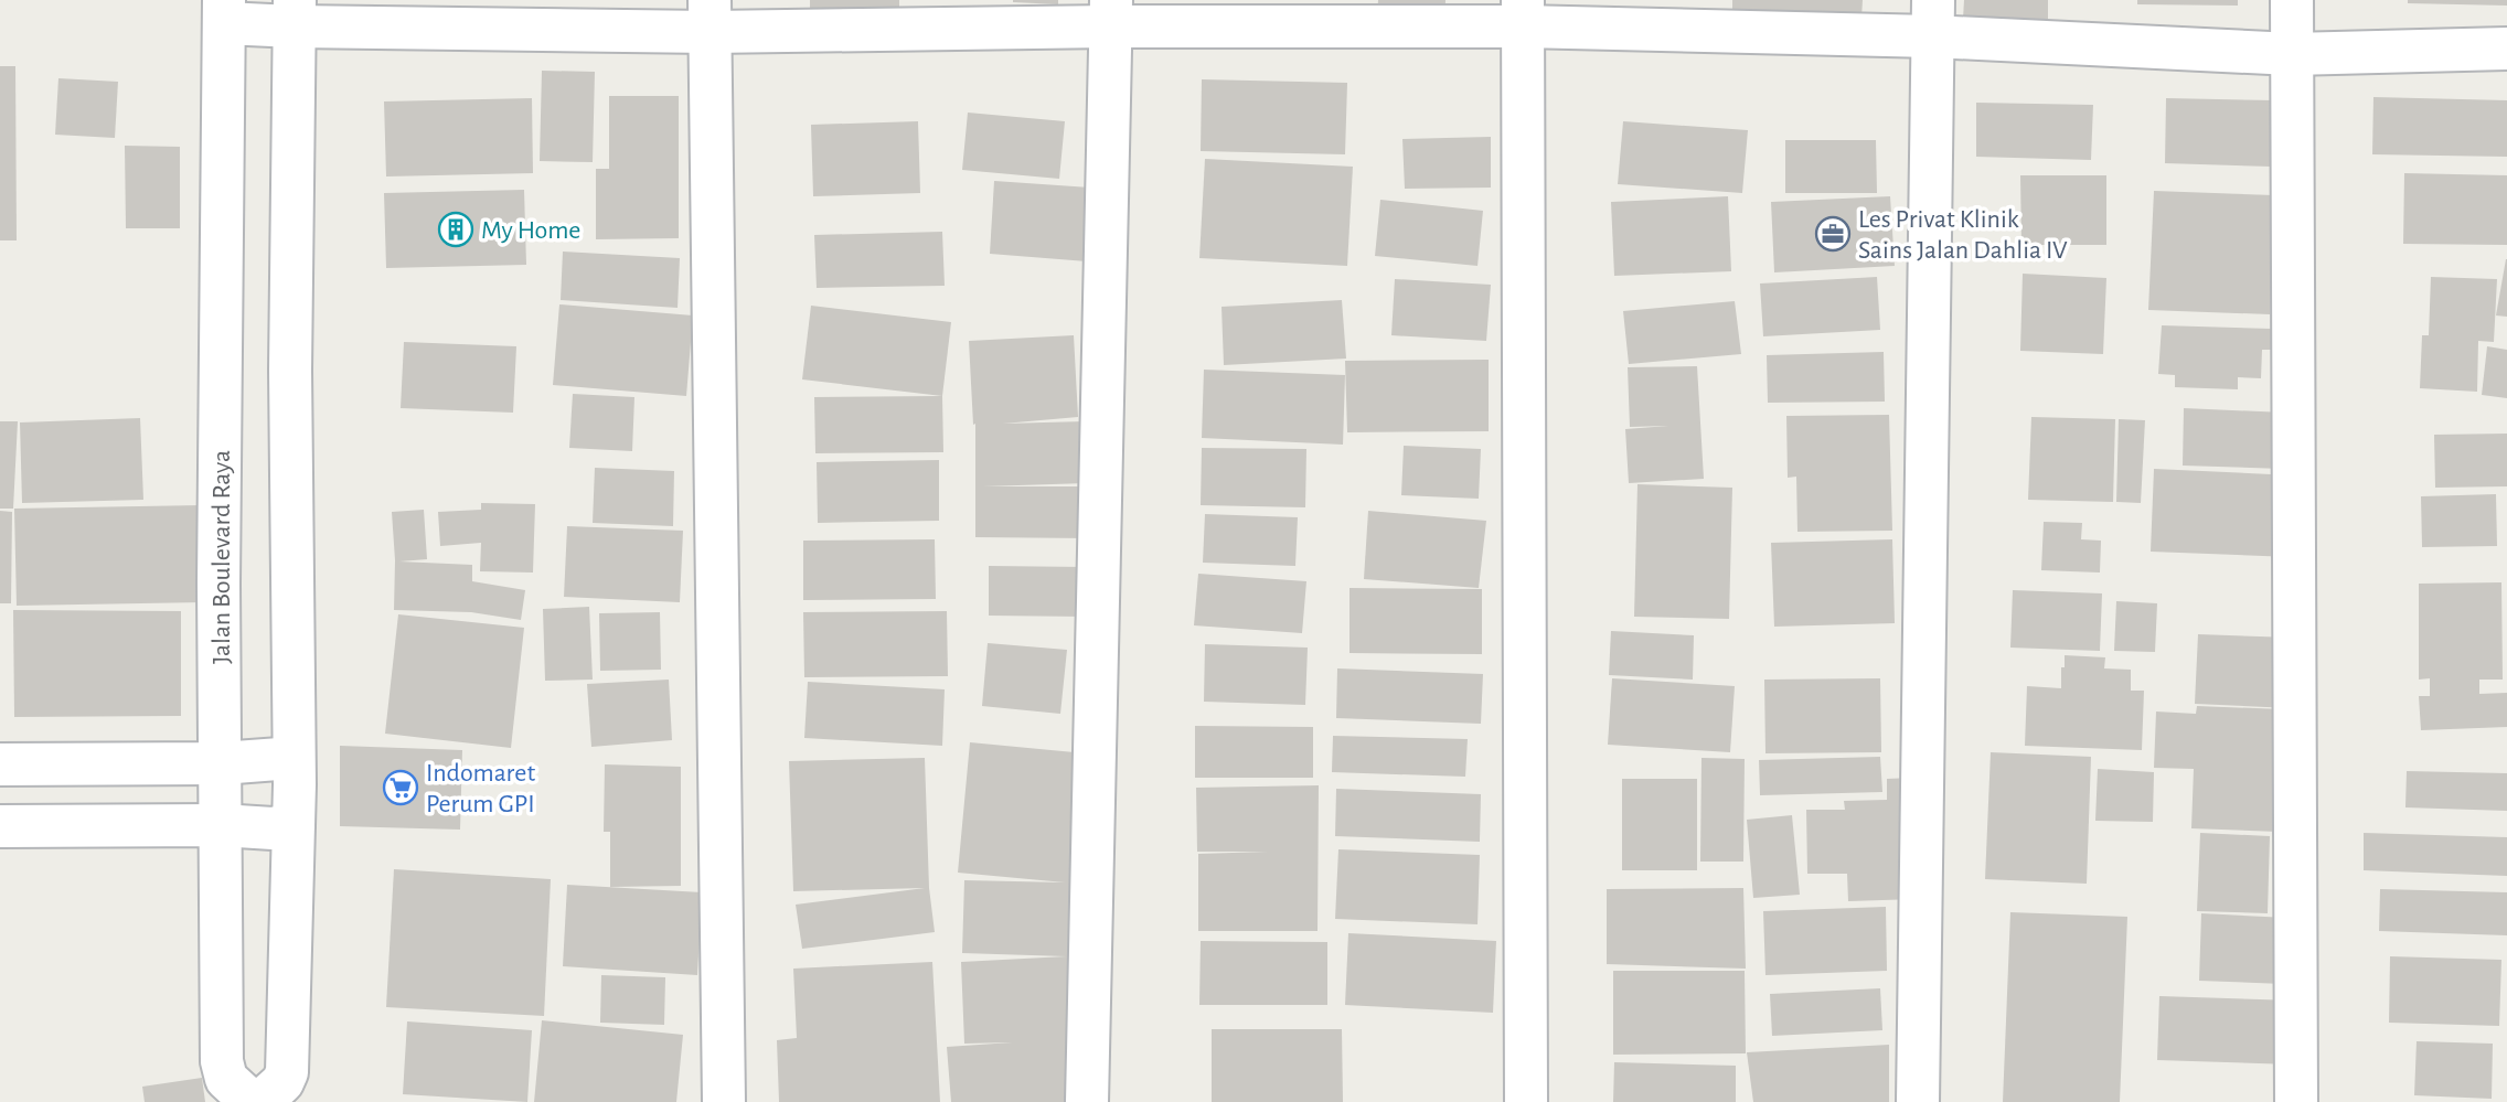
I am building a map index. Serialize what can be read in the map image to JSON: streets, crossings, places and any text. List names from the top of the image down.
{
  "streets": {
    "street": ["Jalan Boulevard Raya"]
  },
  "places": {
    "building": ["My Home"],
    "office": ["Les Privat Klinik Sains Jalan Dahlia IV"],
    "supermarket": ["Indomaret Perum GPI"]
  }
}
